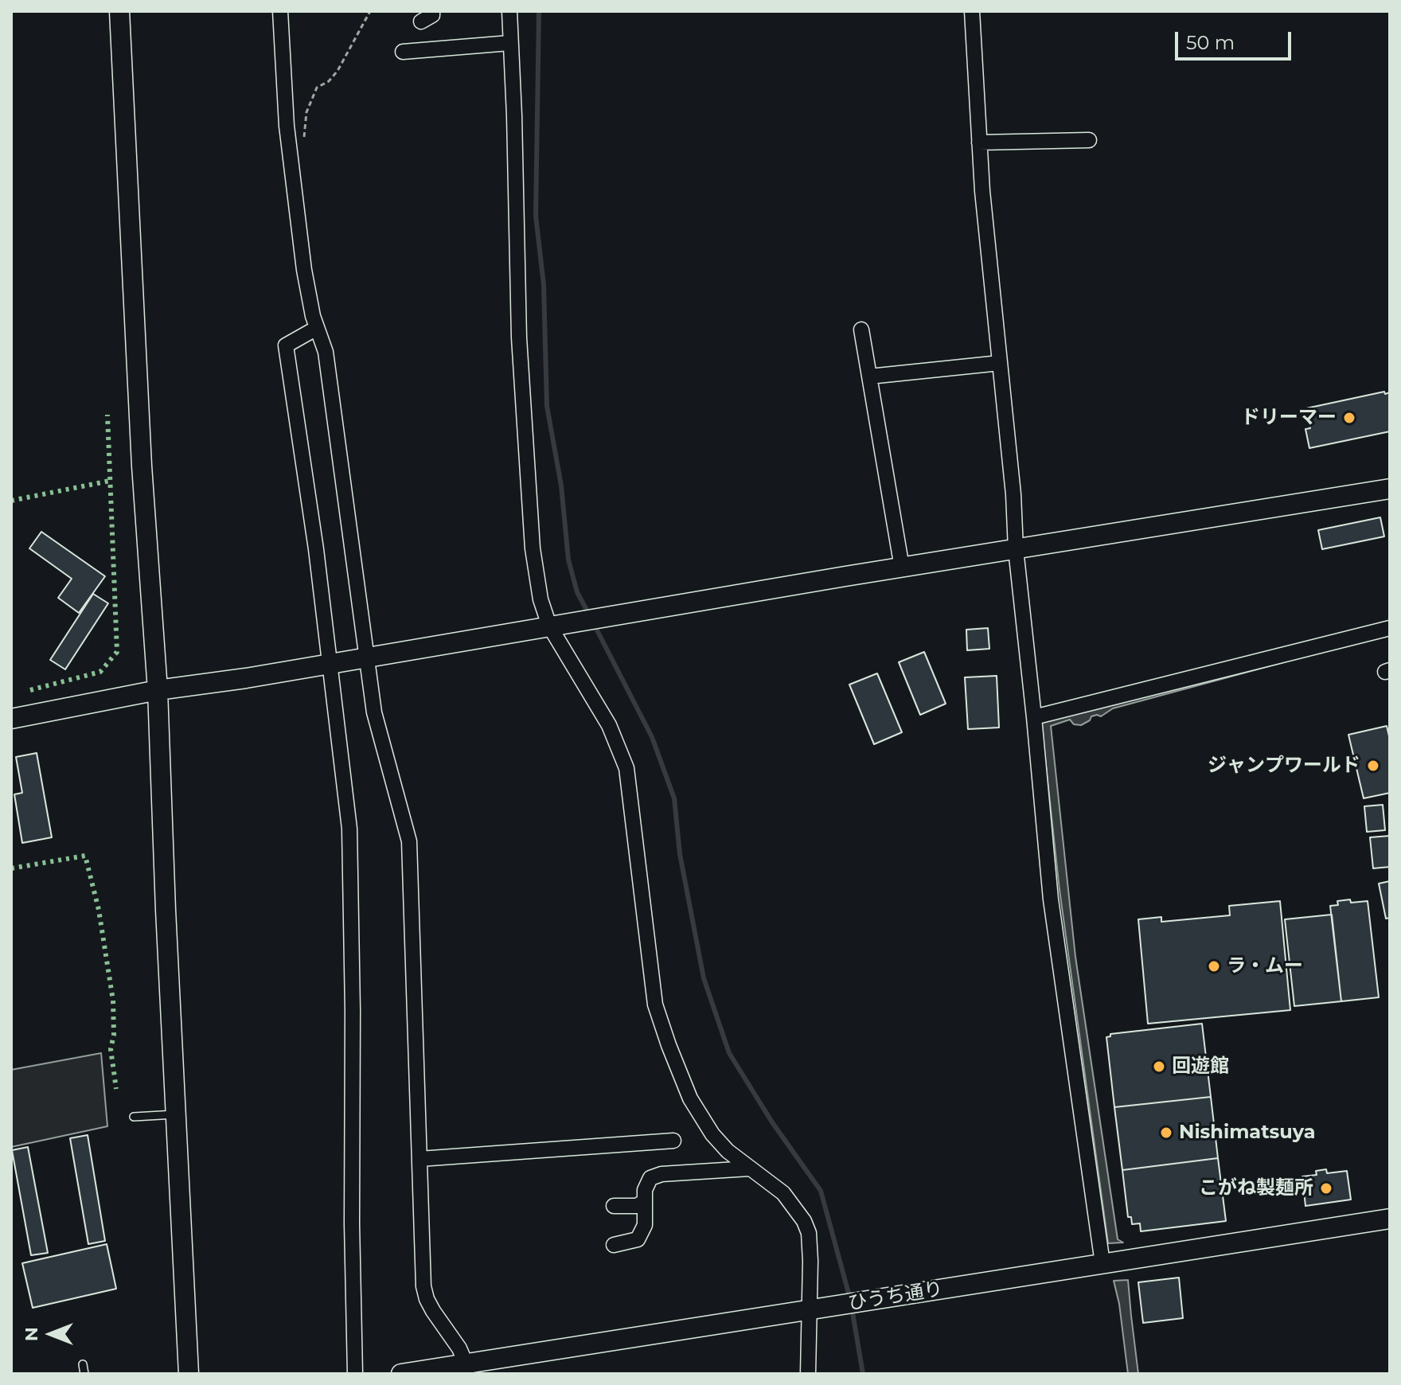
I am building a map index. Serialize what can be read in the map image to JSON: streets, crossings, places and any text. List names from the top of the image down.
{
  "streets": {
    "street": ["ひうち通り"]
  },
  "places": [
    "ドリーマー",
    "ジャンプワールド",
    "ラ・ムー",
    "回遊館",
    "Nishimatsuya",
    "こがね製麺所"
  ],
  "scale_bar": "50 m",
  "north": "left"
}
